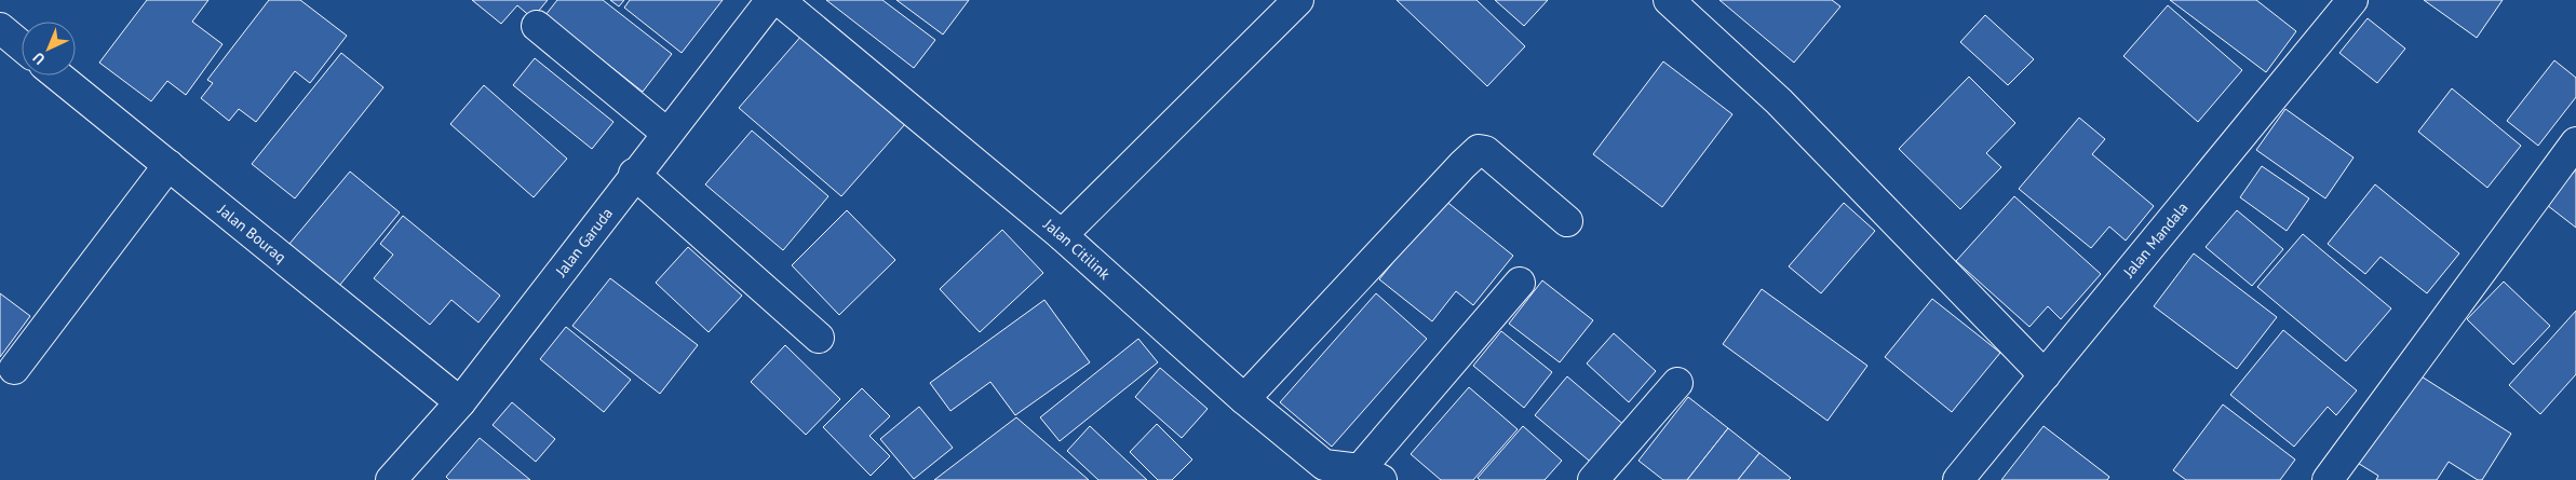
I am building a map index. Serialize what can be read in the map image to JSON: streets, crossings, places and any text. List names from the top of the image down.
{
  "streets": {
    "street": [
      "Jalan Bouraq",
      "Jalan Mandala",
      "Jalan Garuda",
      "Jalan Citilink"
    ]
  },
  "crossings": [
    ["Jalan Bouraq", "Jalan Garuda"]
  ],
  "north": "bottom left"
}
